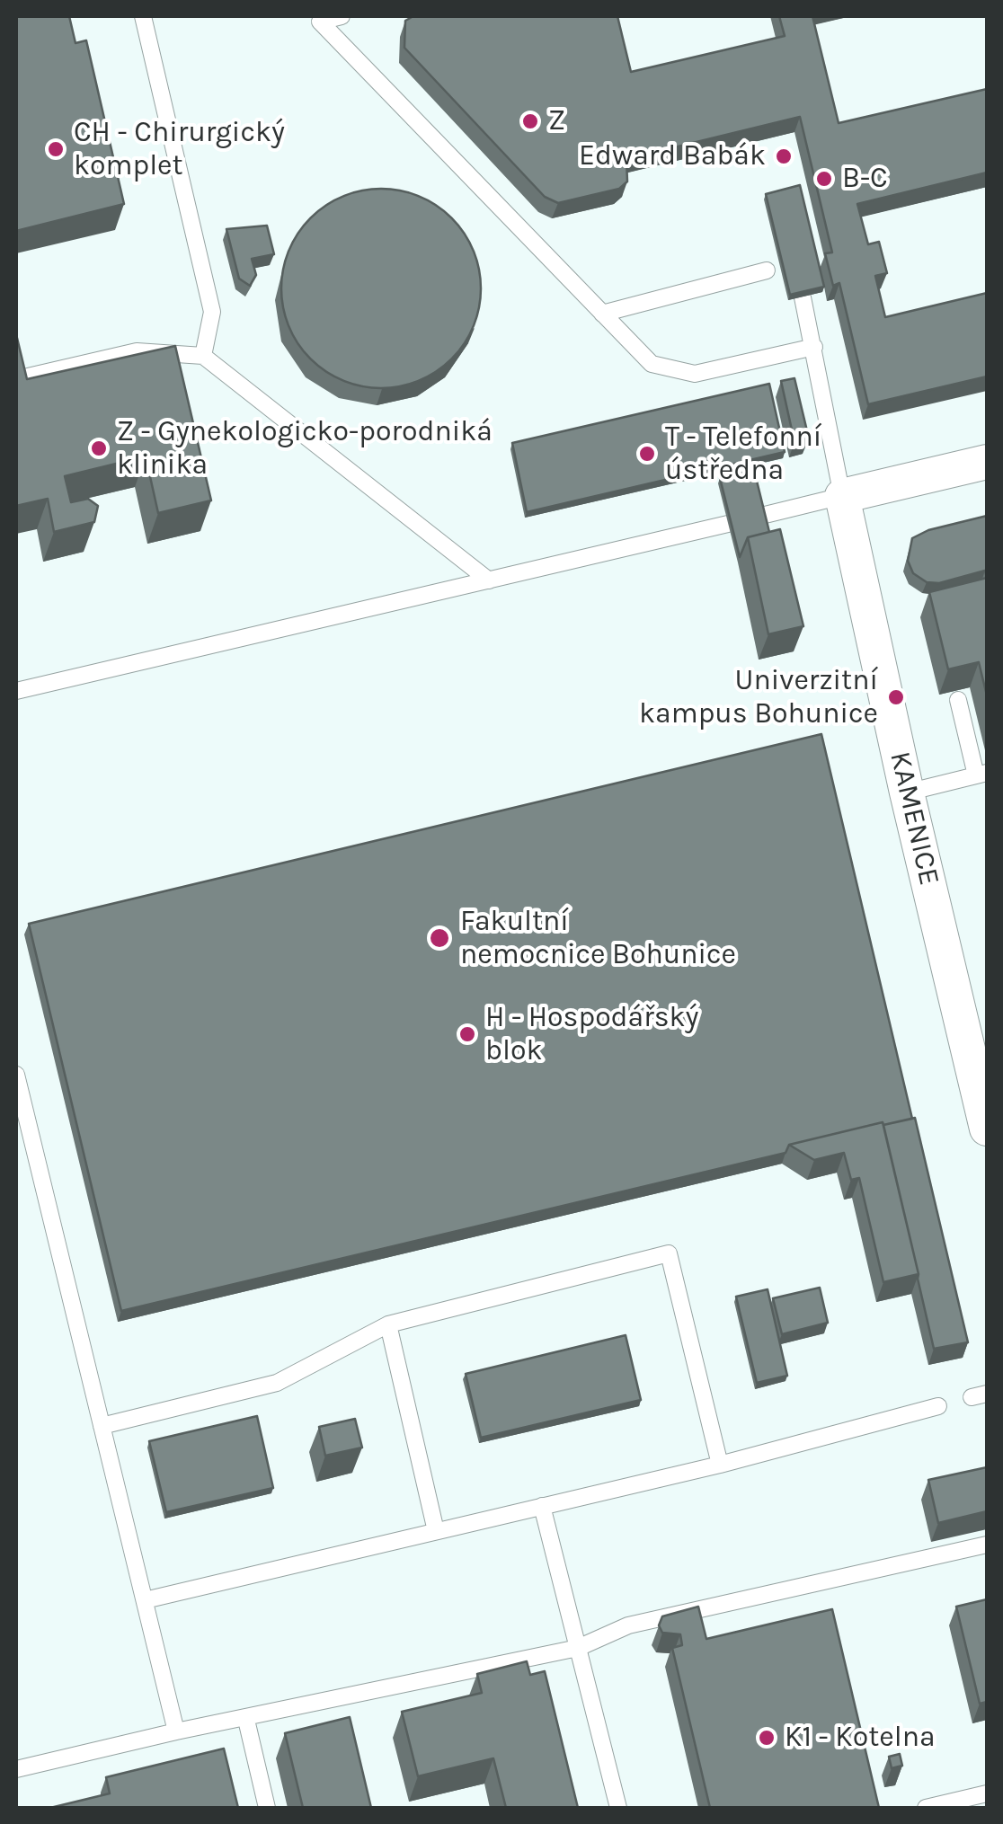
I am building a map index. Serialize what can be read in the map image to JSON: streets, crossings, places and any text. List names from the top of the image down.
{
  "streets": {
    "street": ["KAMENICE"]
  },
  "places": [
    "Z",
    "CH - Chirurgický komplet",
    "Edward Babák",
    "B-C",
    "Z - Gynekologicko-porodniká klinika",
    "T - Telefonní ústředna",
    "Univerzitní kampus Bohunice",
    "Fakultní nemocnice Bohunice",
    "H - Hospodářský blok",
    "K1 - Kotelna"
  ]
}
